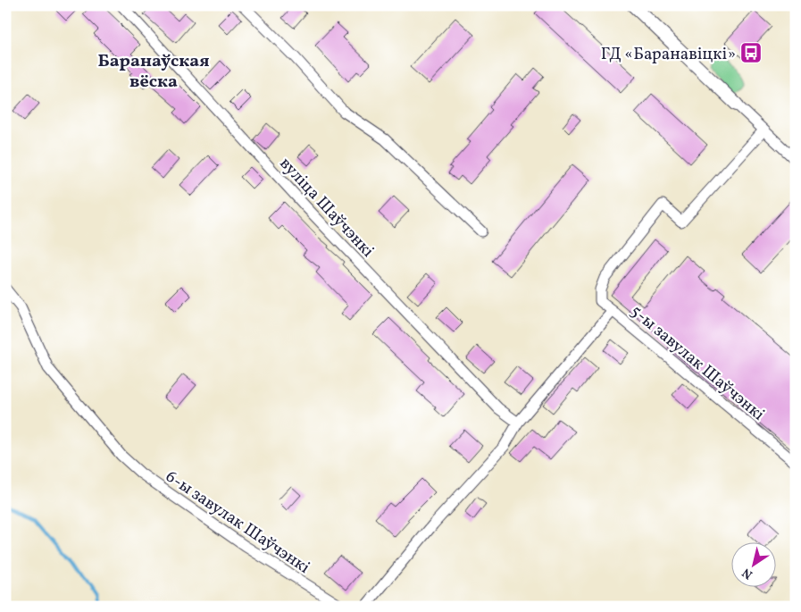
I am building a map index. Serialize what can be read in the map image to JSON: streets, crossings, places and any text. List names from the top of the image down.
{
  "streets": {
    "street": ["вуліца Шаўчэнкі", "5-ы завулак Шаўчэнкі", "6-ы завулак Шаўчэнкі"]
  },
  "crossings": [
    ["вуліца Шаўчэнкі", "5-ы завулак Шаўчэнкі"]
  ],
  "districts": ["Баранаўская вёска"],
  "places": {
    "bus stop": ["ГД «Баранавіцкі»"]
  },
  "north": "bottom left"
}
